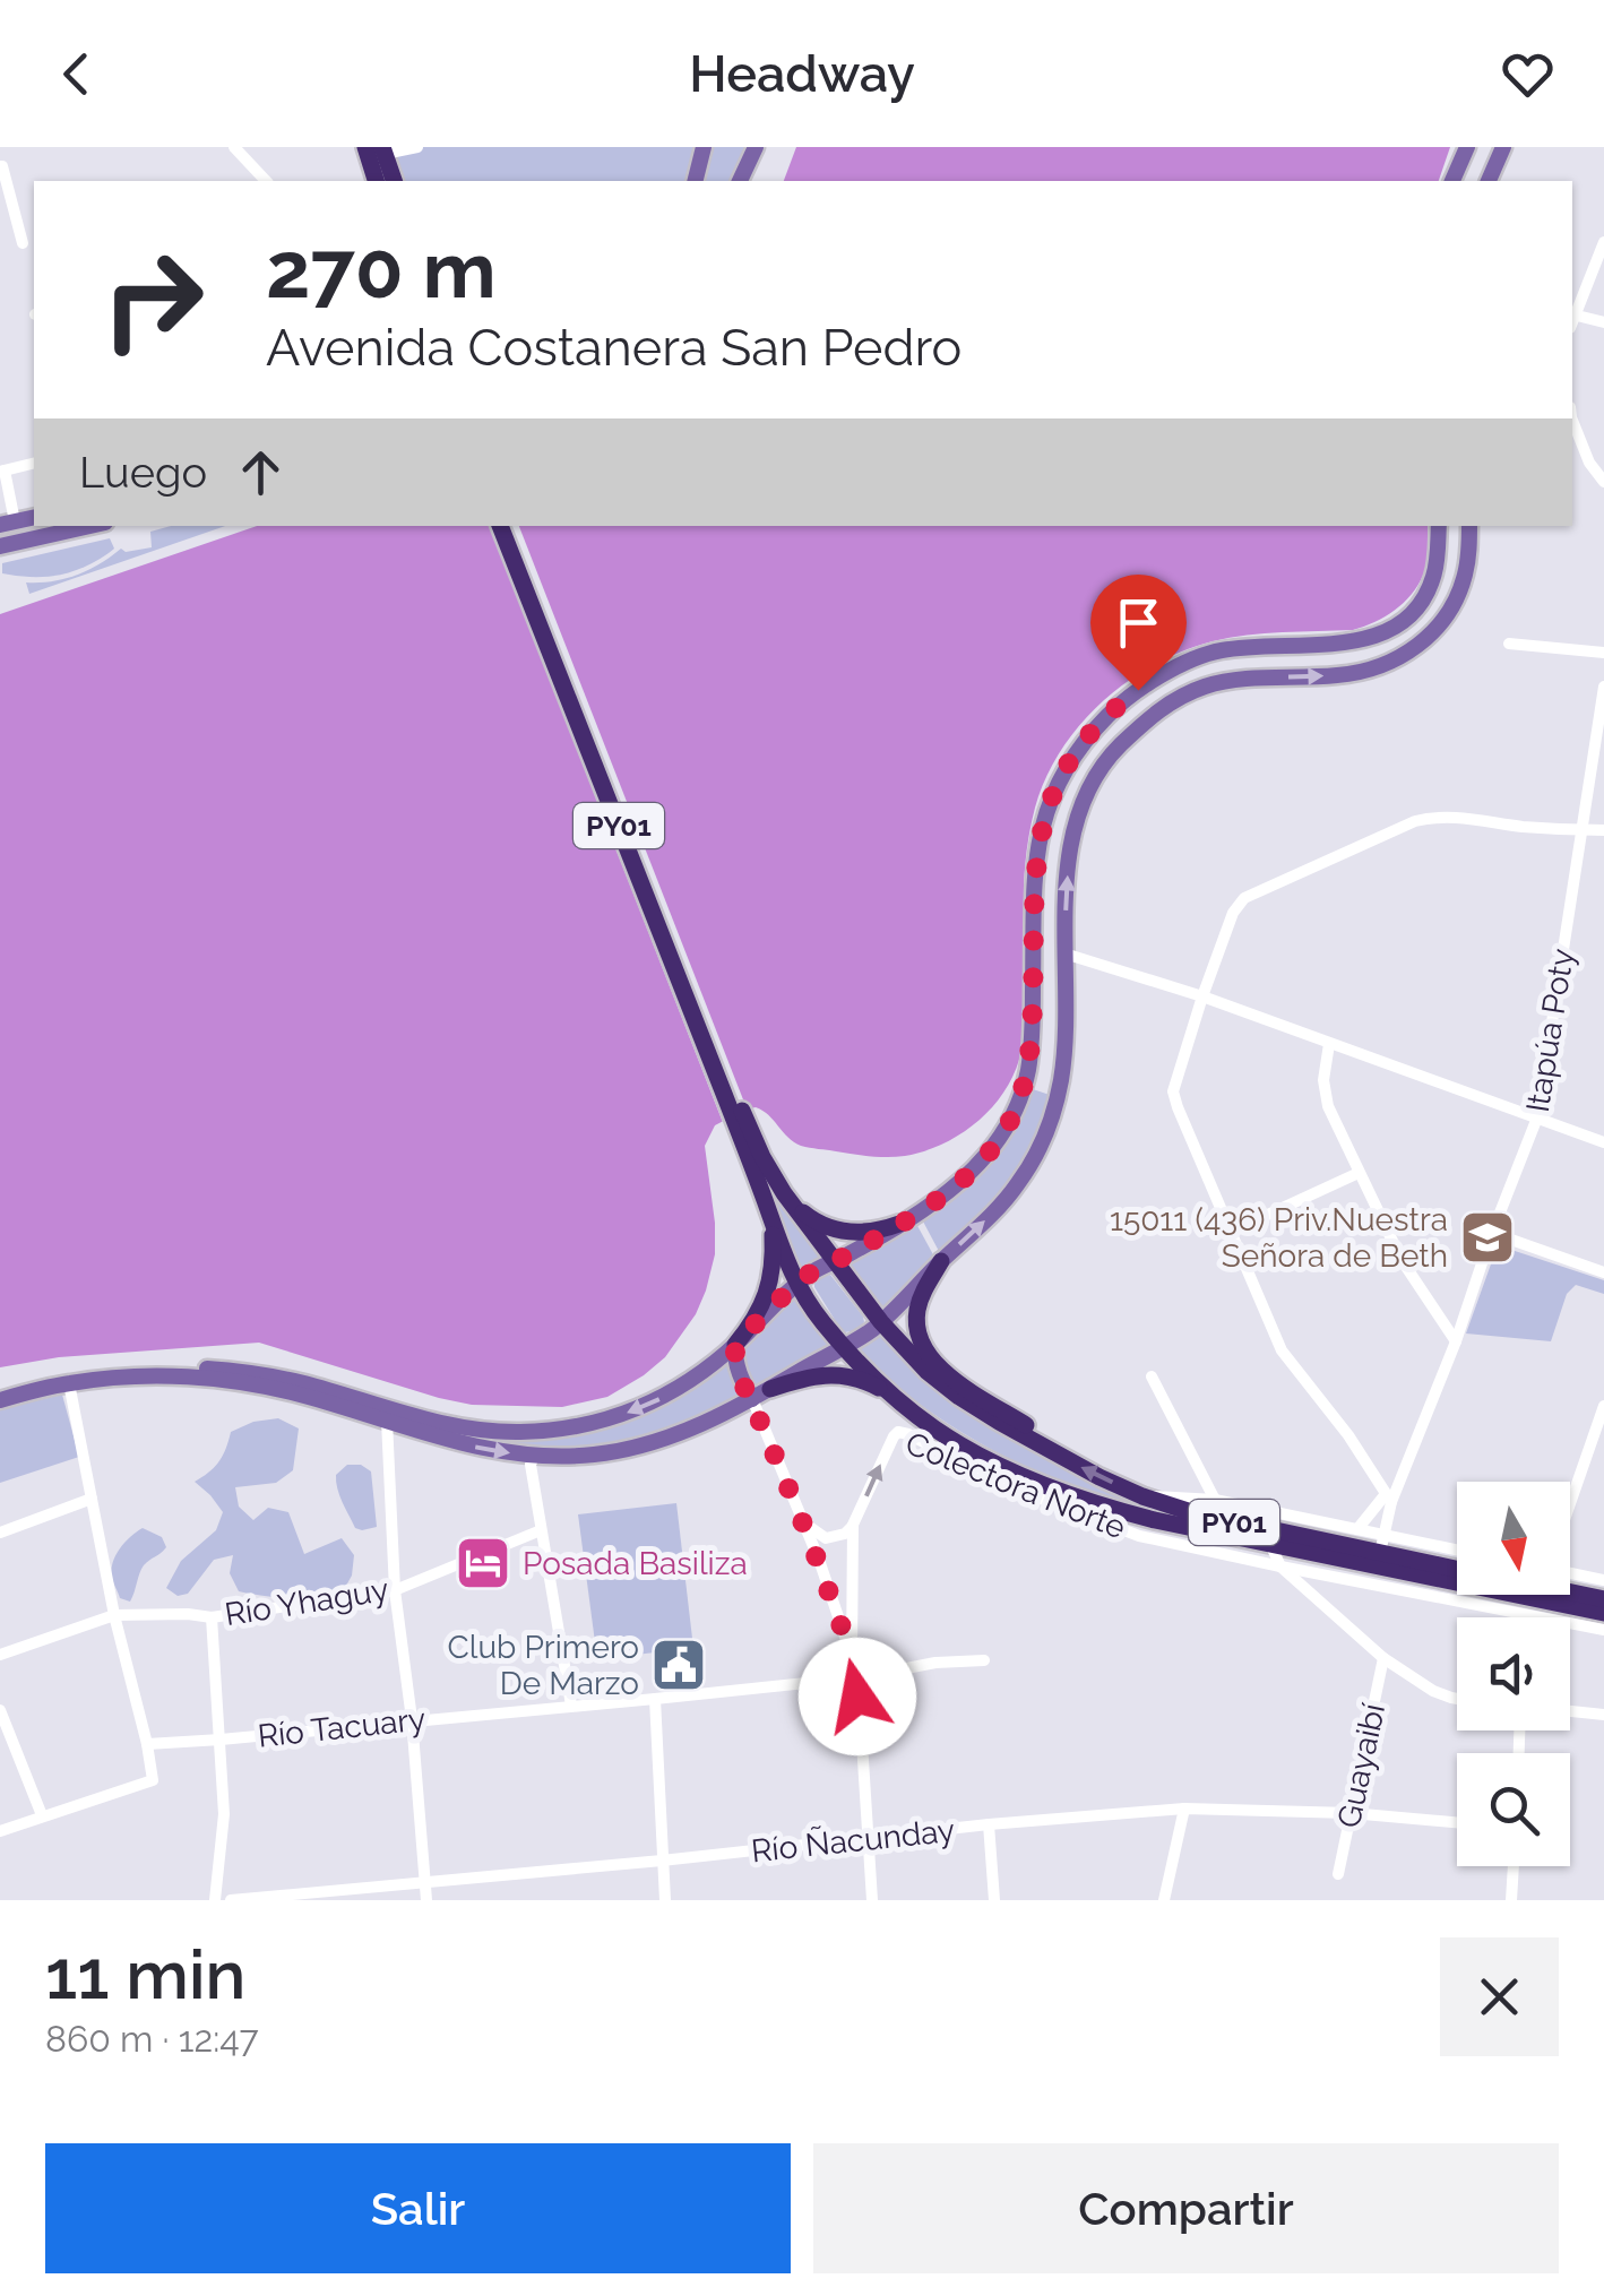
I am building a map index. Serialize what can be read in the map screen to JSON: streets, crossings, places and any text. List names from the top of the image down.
{
  "streets": {
    "highway": ["PY01"],
    "street": [
      "Itapúa Poty",
      "Colectora Norte",
      "Río Yhaguy",
      "Río Tacuary",
      "Guayaibí",
      "Río Ñacunday"
    ]
  },
  "crossings": [
    ["PY01", "Itapúa Poty"],
    ["Guayaibí", "Río Ñacunday"]
  ],
  "one_way": ["Colectora Norte"],
  "places": {
    "school or university": ["15011 (436) Priv.Nuestra Señora de Beth"],
    "hotel": ["Posada Basiliza"],
    "public building": ["Club Primero De Marzo"]
  },
  "north": "bottom",
  "page": {
    "header": "Headway",
    "turn": ["270 m", "Avenida Costanera San Pedro"],
    "then": "Luego",
    "heading": ["11 min", "860 m · 12:47"],
    "buttons": ["Salir", "Compartir"]
  }
}
